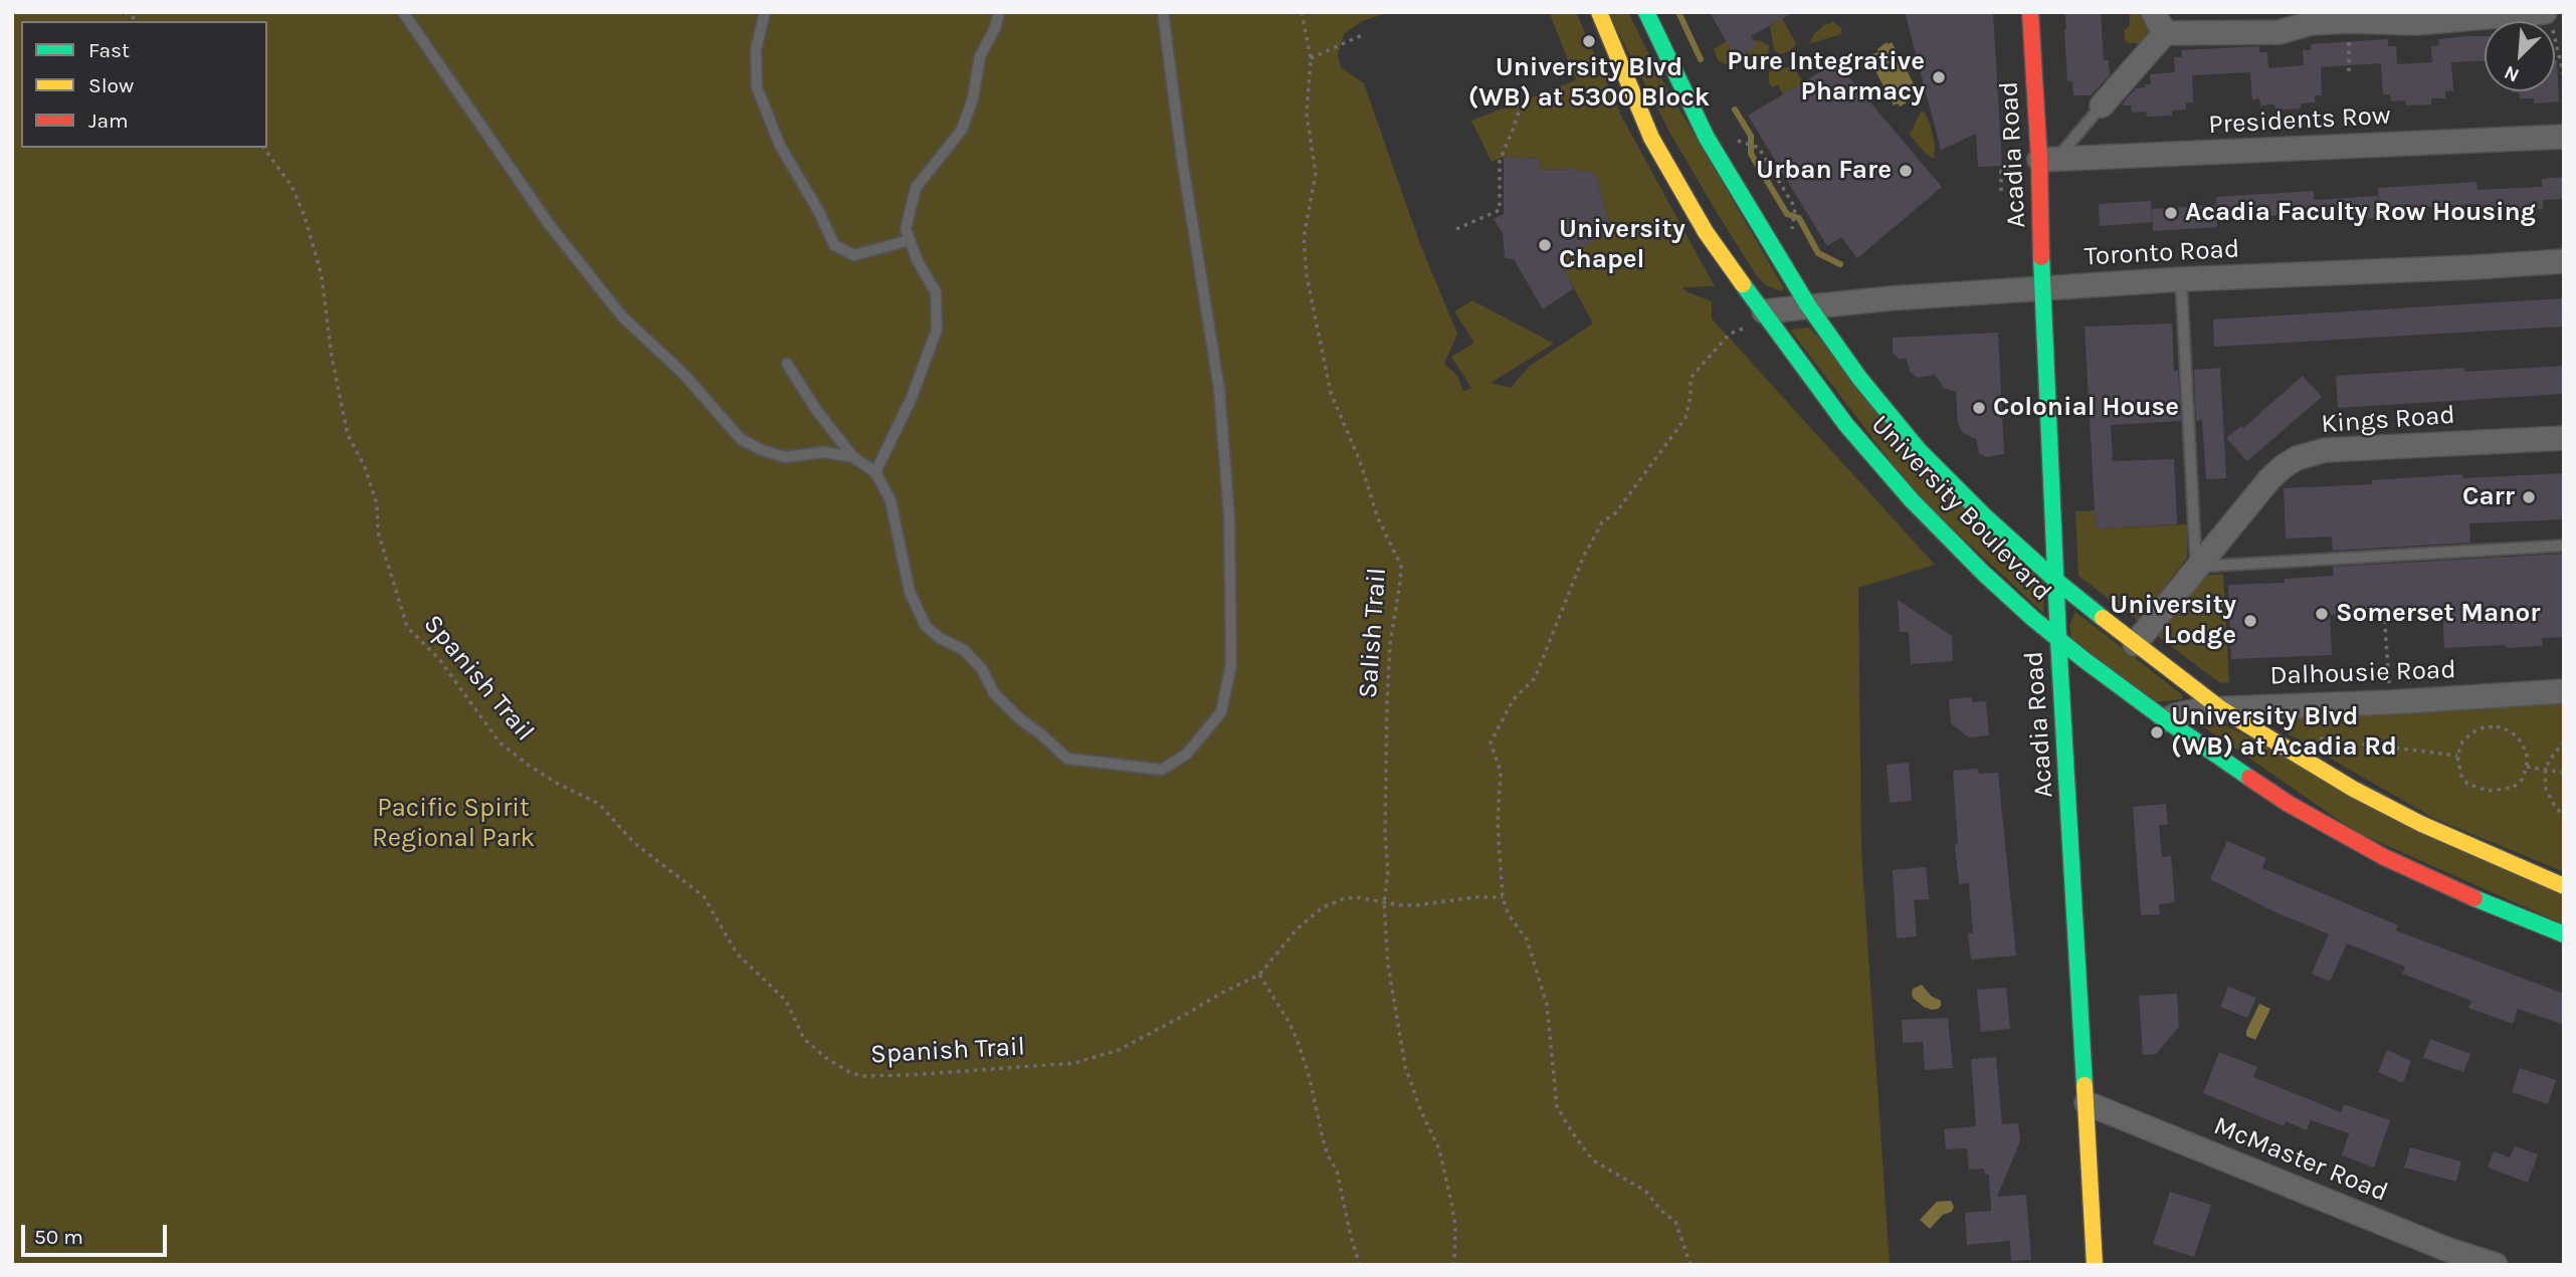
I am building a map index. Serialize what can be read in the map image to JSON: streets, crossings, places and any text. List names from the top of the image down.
{
  "streets": {
    "main road": ["Acadia Road", "University Boulevard"],
    "street": [
      "Presidents Row",
      "Toronto Road",
      "Kings Road",
      "Dalhousie Road",
      "McMaster Road"
    ],
    "path": ["Salish Trail", "Spanish Trail"]
  },
  "crossings": [
    ["Presidents Row", "Acadia Road"],
    ["Acadia Road", "Toronto Road"],
    ["Acadia Road", "University Boulevard"],
    ["Acadia Road", "McMaster Road"],
    ["Toronto Road", "University Boulevard"],
    ["Kings Road", "University Boulevard"],
    ["University Boulevard", "Dalhousie Road"],
    ["Salish Trail", "Spanish Trail"]
  ],
  "parks": ["Pacific Spirit Regional Park"],
  "places": [
    "University Blvd (WB) at 5300 Block",
    "Pure Integrative Pharmacy",
    "Urban Fare",
    "Acadia Faculty Row Housing",
    "University Chapel",
    "Colonial House",
    "Carr",
    "Somerset Manor",
    "University Lodge",
    "University Blvd (WB) at Acadia Rd"
  ],
  "legend": ["Fast", "Slow", "Jam"],
  "scale_bar": "50 m",
  "north": "bottom left"
}
